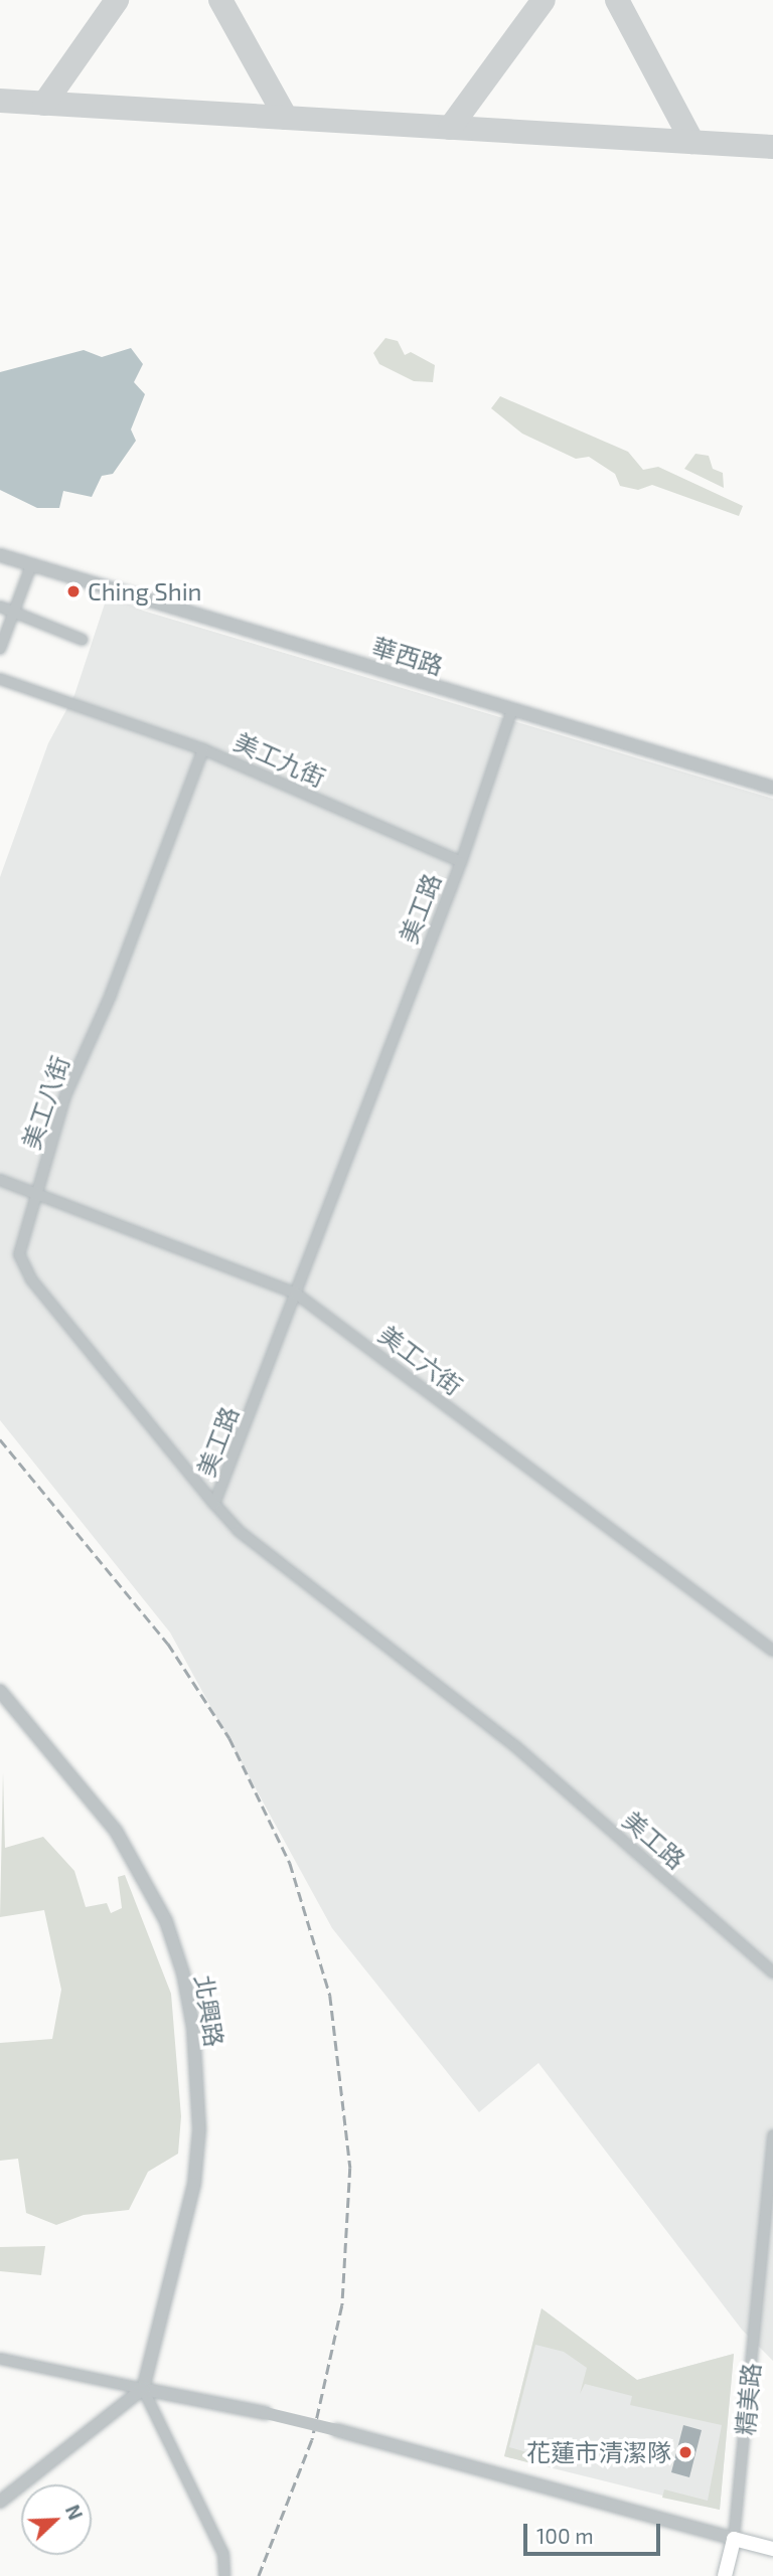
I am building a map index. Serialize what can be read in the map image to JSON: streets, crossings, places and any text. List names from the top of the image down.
{
  "streets": {
    "main road": ["精美路"],
    "street": [
      "華西路",
      "美工九街",
      "美工路",
      "美工八街",
      "美工六街",
      "北興路"
    ]
  },
  "crossings": [
    ["華西路", "美工路"],
    ["美工九街", "美工路"],
    ["美工九街", "美工八街"],
    ["美工路", "美工八街"],
    ["美工路", "美工六街"],
    ["美工八街", "美工六街"]
  ],
  "places": ["Ching Shin", "花蓮市清潔隊"],
  "scale_bar": "100 m",
  "north": "top right"
}
